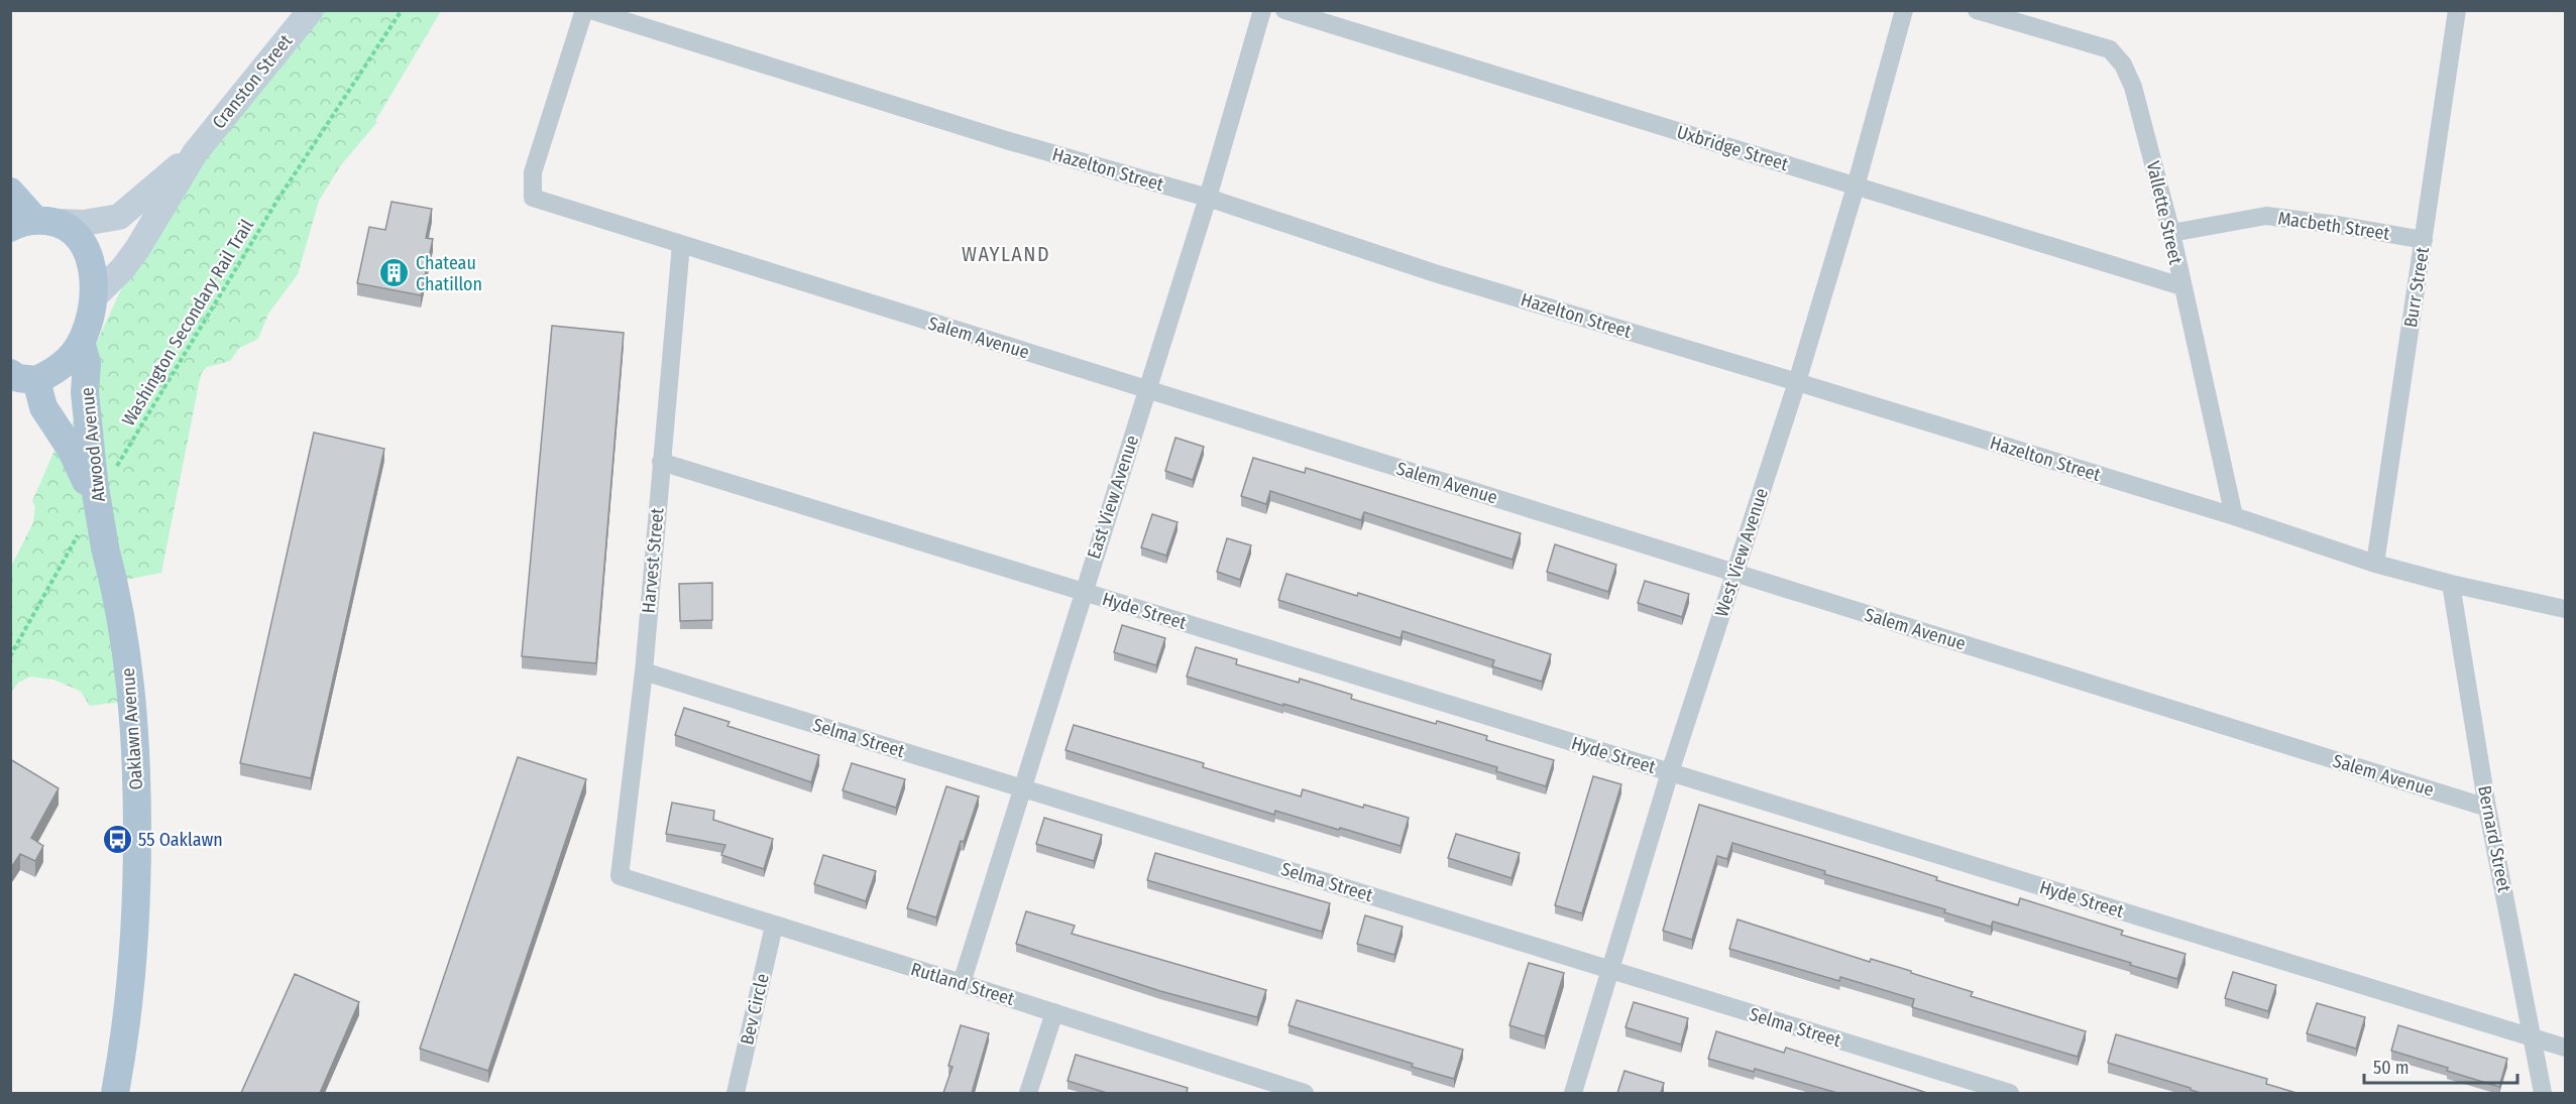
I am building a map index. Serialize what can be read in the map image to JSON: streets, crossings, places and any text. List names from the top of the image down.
{
  "streets": {
    "main road": ["Cranston Street", "Atwood Avenue", "Oaklawn Avenue"],
    "street": [
      "Uxbridge Street",
      "Hazelton Street",
      "Vallette Street",
      "Macbeth Street",
      "Burr Street",
      "Salem Avenue",
      "East View Avenue",
      "West View Avenue",
      "Harvest Street",
      "Hyde Street",
      "Selma Street",
      "Bernard Street",
      "Rutland Street",
      "Bev Circle"
    ],
    "path": ["Washington Secondary Rail Trail"]
  },
  "crossings": [
    ["Uxbridge Street", "Vallette Street"],
    ["Uxbridge Street", "West View Avenue"],
    ["Hazelton Street", "Vallette Street"],
    ["Hazelton Street", "Burr Street"],
    ["Hazelton Street", "East View Avenue"],
    ["Hazelton Street", "West View Avenue"],
    ["Hazelton Street", "Bernard Street"],
    ["Vallette Street", "Macbeth Street"],
    ["Macbeth Street", "Burr Street"],
    ["Washington Secondary Rail Trail", "Atwood Avenue"],
    ["Salem Avenue", "East View Avenue"],
    ["Salem Avenue", "West View Avenue"],
    ["Salem Avenue", "Harvest Street"],
    ["Salem Avenue", "Bernard Street"],
    ["Atwood Avenue", "Oaklawn Avenue"],
    ["East View Avenue", "Hyde Street"],
    ["East View Avenue", "Selma Street"],
    ["East View Avenue", "Rutland Street"],
    ["West View Avenue", "Hyde Street"],
    ["West View Avenue", "Selma Street"],
    ["Harvest Street", "Hyde Street"],
    ["Harvest Street", "Selma Street"],
    ["Harvest Street", "Rutland Street"],
    ["Hyde Street", "Bernard Street"],
    ["Rutland Street", "Bev Circle"]
  ],
  "districts": ["WAYLAND"],
  "places": {
    "building": ["Chateau Chatillon"],
    "bus stop": ["55 Oaklawn"]
  },
  "scale_bar": "50 m"
}
